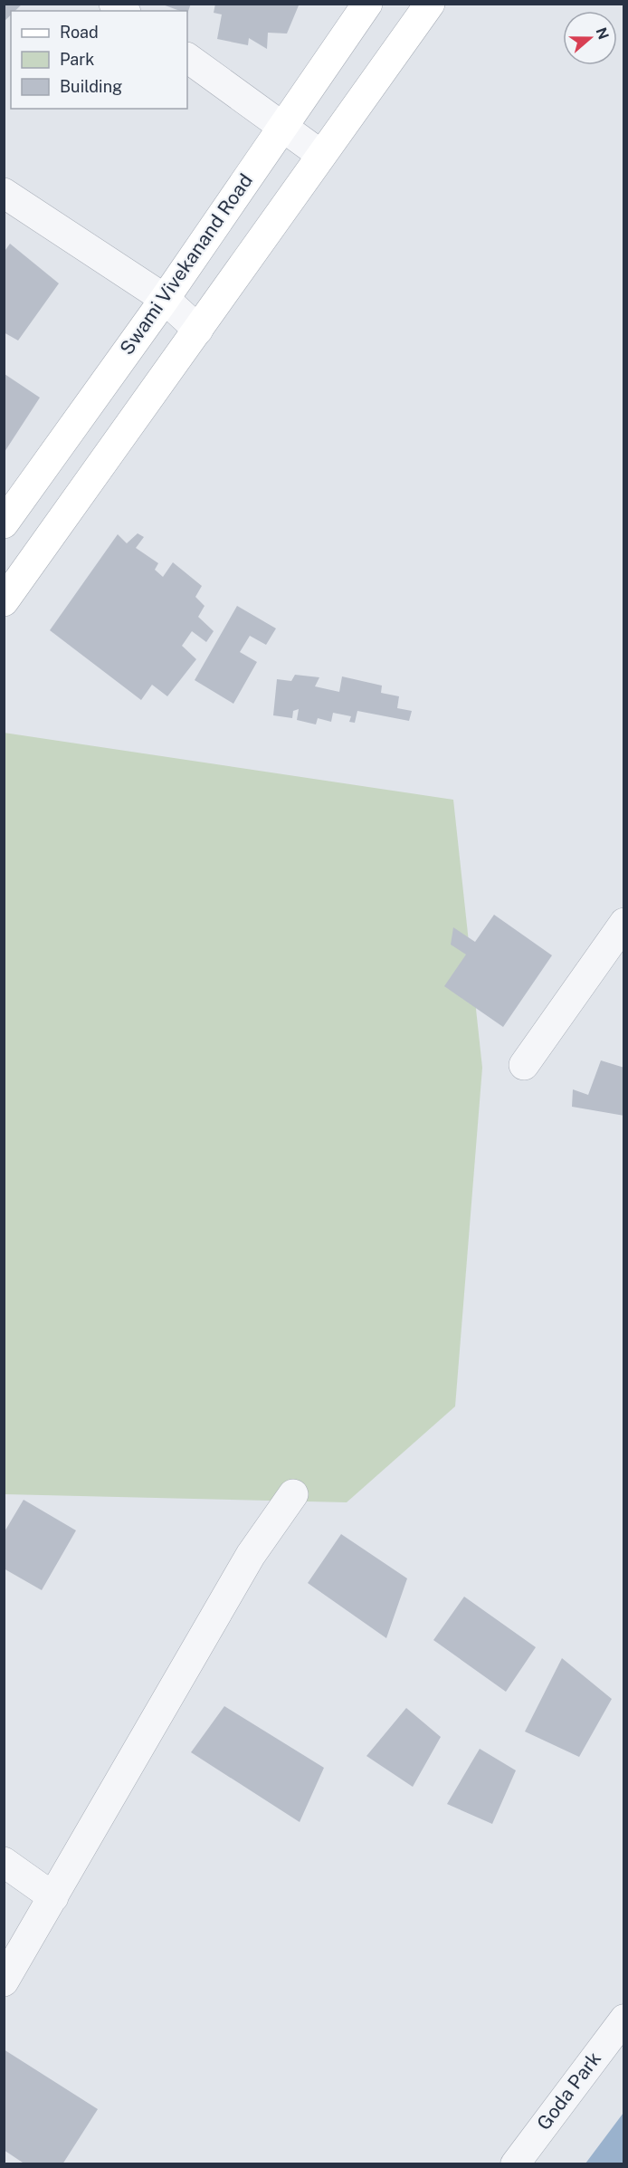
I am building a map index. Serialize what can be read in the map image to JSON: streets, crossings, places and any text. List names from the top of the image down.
{
  "streets": {
    "main road": ["Swami Vivekanand Road"],
    "street": ["Goda Park"]
  },
  "legend": ["Road", "Park", "Building"],
  "north": "right"
}
